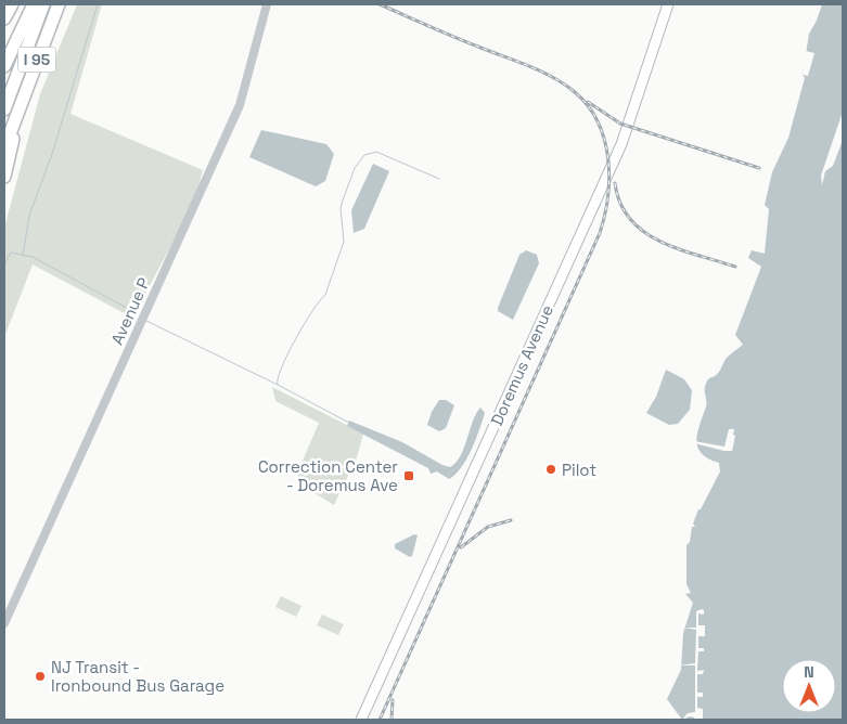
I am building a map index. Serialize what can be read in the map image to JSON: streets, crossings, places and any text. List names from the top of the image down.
{
  "streets": {
    "highway": ["I 95"],
    "main road": ["Doremus Avenue"],
    "street": ["Avenue P"]
  },
  "places": {
    "other": ["Pilot", "NJ Transit - Ironbound Bus Garage"],
    "transit": ["Correction Center - Doremus Ave"]
  },
  "north": "top"
}
